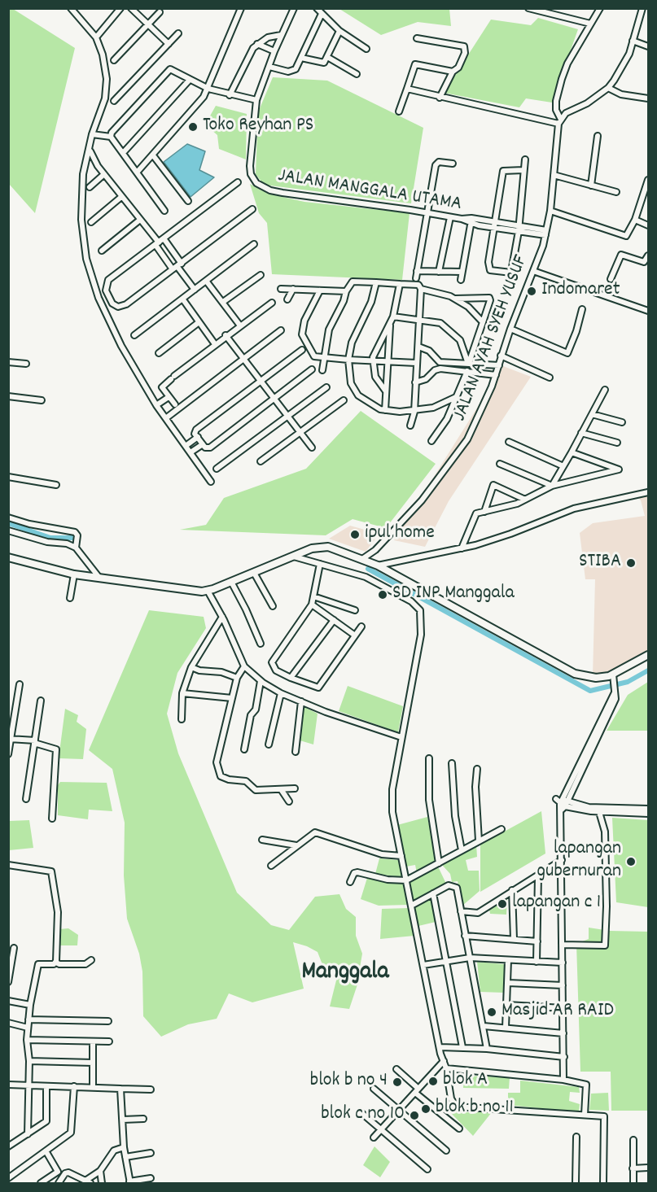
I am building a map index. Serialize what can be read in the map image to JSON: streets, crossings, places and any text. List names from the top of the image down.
{
  "streets": {
    "street": ["JALAN MANGGALA UTAMA", "JALAN AYAH SYEH YUSUF"]
  },
  "crossings": [
    ["JALAN MANGGALA UTAMA", "JALAN AYAH SYEH YUSUF"]
  ],
  "districts": ["Manggala"],
  "places": [
    "Toko Reyhan PS",
    "Indomaret",
    "ipul home",
    "STIBA",
    "SD INP Manggala",
    "lapangan gubernuran",
    "lapangan c 1",
    "Masjid AR RAID",
    "blok A",
    "blok b no 4",
    "blok b no 11",
    "blok c no 10"
  ]
}
